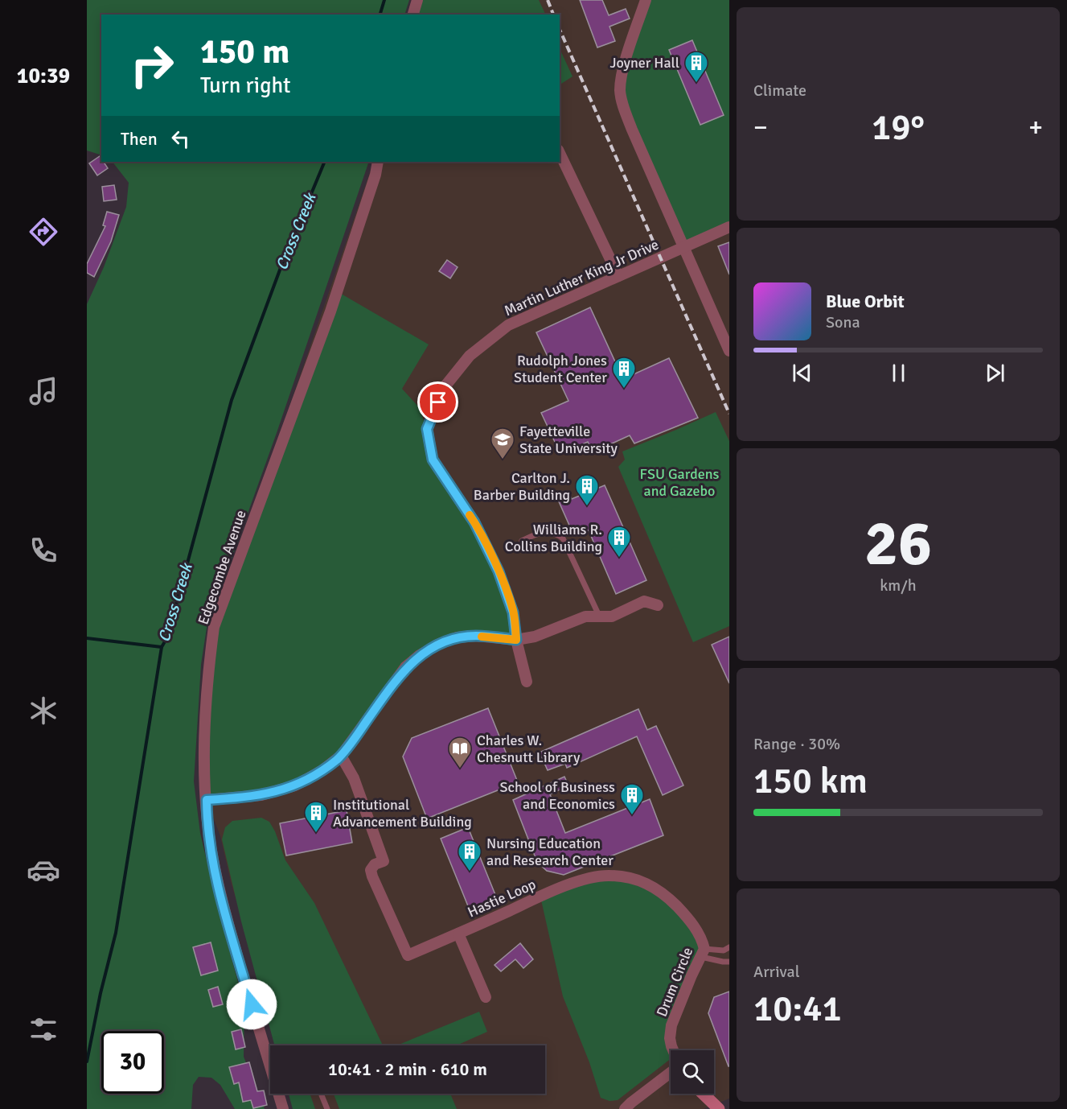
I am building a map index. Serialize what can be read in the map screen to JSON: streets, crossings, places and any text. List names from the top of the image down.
{
  "streets": {
    "street": [
      "Martin Luther King Jr Drive",
      "Edgecombe Avenue",
      "Hastie Loop",
      "Drum Circle"
    ]
  },
  "crossings": [
    ["Hastie Loop", "Drum Circle"]
  ],
  "water": ["Cross Creek"],
  "parks": ["FSU Gardens and Gazebo"],
  "places": {
    "building": [
      "Joyner Hall",
      "Rudolph Jones Student Center",
      "Carlton J. Barber Building",
      "Williams R. Collins Building",
      "School of Business and Economics",
      "Institutional Advancement Building",
      "Nursing Education and Research Center"
    ],
    "school or university": ["Fayetteville State University"],
    "library": ["Charles W. Chesnutt Library"]
  },
  "page": {
    "tabs": "10:39",
    "tile": [
      "Climate",
      ["26", "km/h"],
      ["Range · 30%", "150 km"],
      ["Arrival", "10:41"]
    ],
    "turn": ["150 m", "Turn right"],
    "heat": ["−", "19°", "+"],
    "then": "Then",
    "song": ["Blue Orbit", "Sona"],
    "limit": "30",
    "trip": "10:41 · 2 min · 610 m"
  }
}
